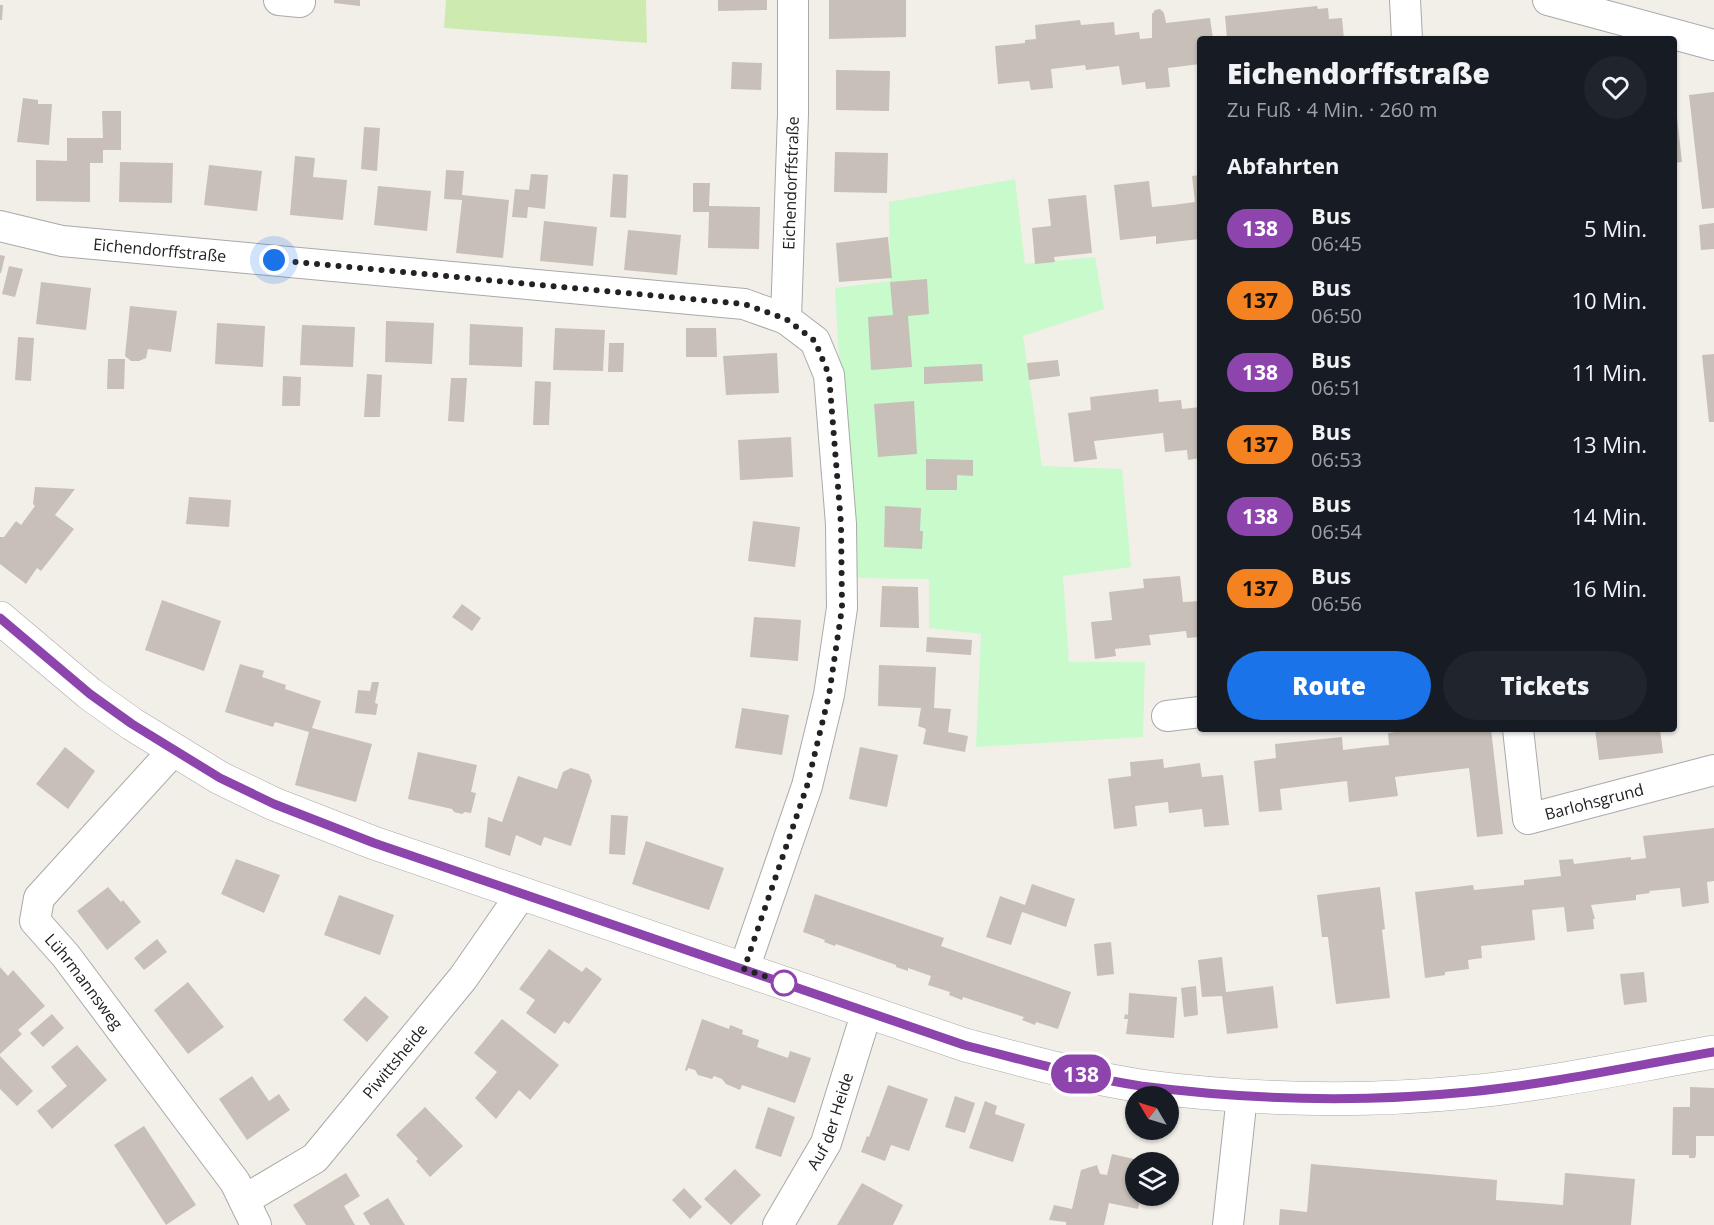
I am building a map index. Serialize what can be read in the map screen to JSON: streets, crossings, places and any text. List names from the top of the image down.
{
  "streets": {
    "street": [
      "Eichendorffstraße",
      "Barlohsgrund",
      "Lührmannsweg",
      "Piwittsheide",
      "Auf der Heide"
    ]
  },
  "crossings": [
    ["Lührmannsweg", "Piwittsheide"]
  ],
  "lines": ["bus line 138"],
  "north": "top left",
  "page": {
    "on_map": "138",
    "heading": [
      ["Eichendorffstraße", "Zu Fuß · 4 Min. · 260 m"],
      "Abfahrten"
    ],
    "list": [
      {
        "mark": "138",
        "name": "Bus",
        "note": "06:45",
        "value": "5 Min."
      },
      {
        "mark": "137",
        "name": "Bus",
        "note": "06:50",
        "value": "10 Min."
      },
      {
        "mark": "138",
        "name": "Bus",
        "note": "06:51",
        "value": "11 Min."
      },
      {
        "mark": "137",
        "name": "Bus",
        "note": "06:53",
        "value": "13 Min."
      },
      {
        "mark": "138",
        "name": "Bus",
        "note": "06:54",
        "value": "14 Min."
      },
      {
        "mark": "137",
        "name": "Bus",
        "note": "06:56",
        "value": "16 Min."
      }
    ],
    "buttons": ["Route", "Tickets"]
  }
}
